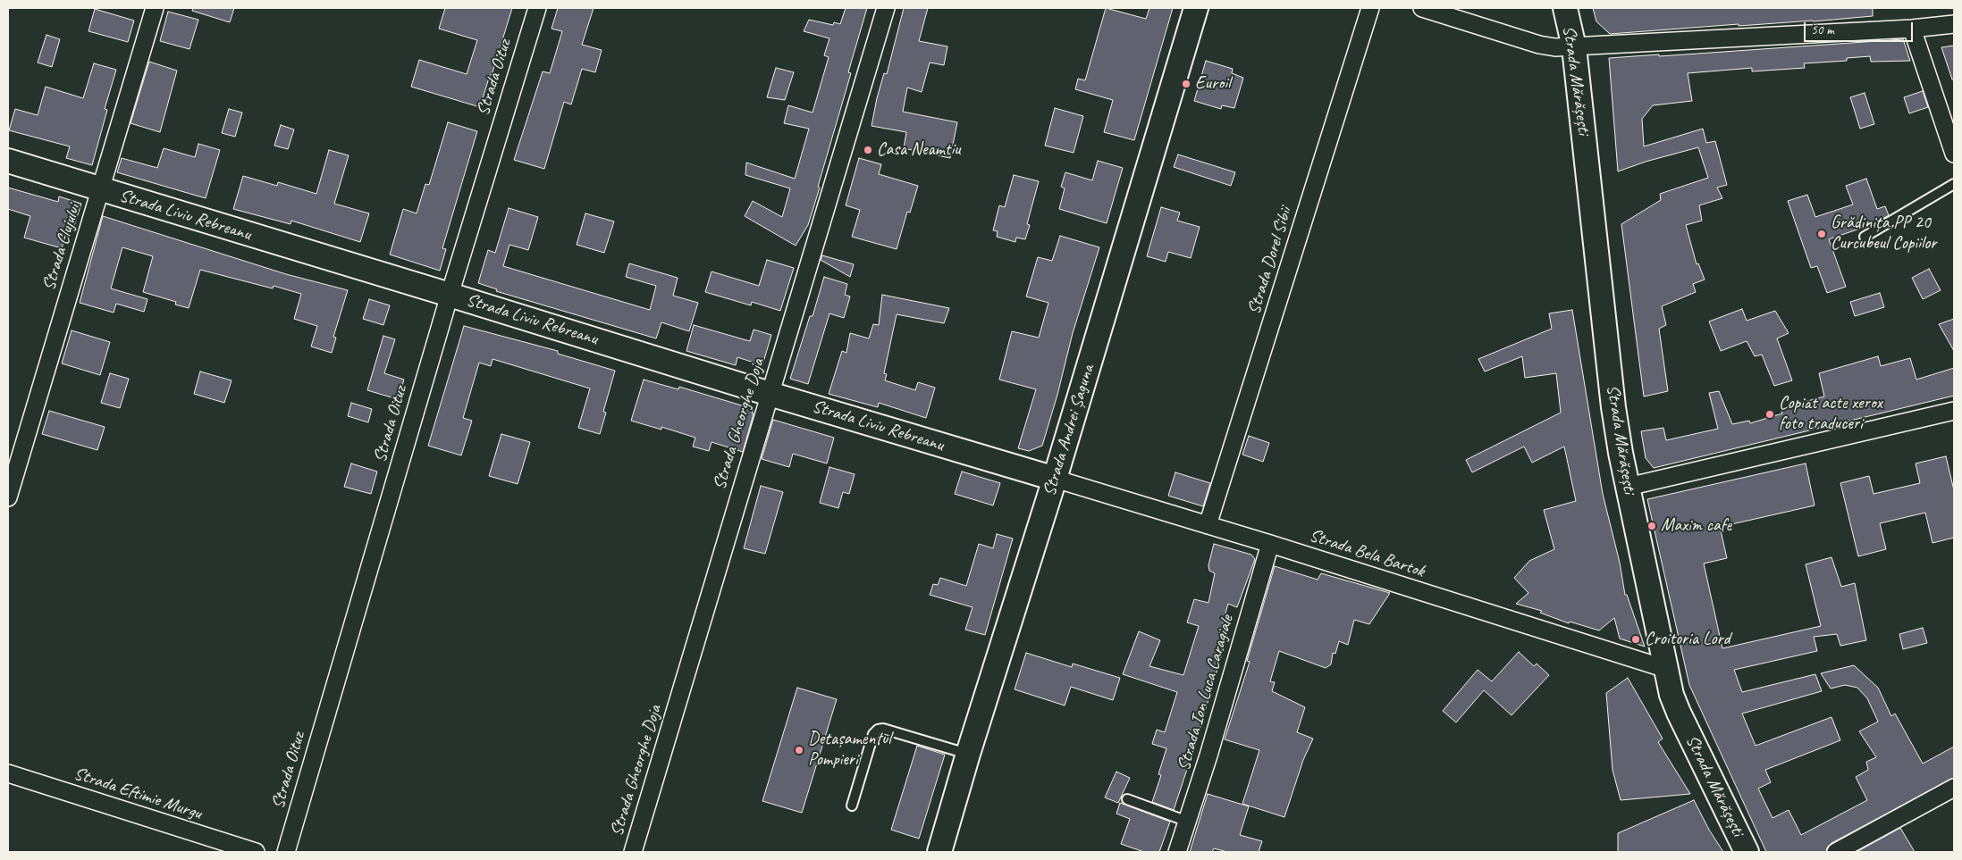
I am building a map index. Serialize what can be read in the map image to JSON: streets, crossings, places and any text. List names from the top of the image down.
{
  "streets": {
    "street": [
      "Strada Oituz",
      "Strada Mărășești",
      "Strada Liviu Rebreanu",
      "Strada Clujului",
      "Strada Dorel Sibii",
      "Strada Gheorghe Doja",
      "Strada Andrei Șaguna",
      "Strada Bela Bartok",
      "Strada Ion Luca Caragiale",
      "Strada Eftimie Murgu"
    ]
  },
  "crossings": [
    ["Strada Oituz", "Strada Liviu Rebreanu"],
    ["Strada Mărășești", "Strada Bela Bartok"],
    ["Strada Liviu Rebreanu", "Strada Clujului"],
    ["Strada Liviu Rebreanu", "Strada Gheorghe Doja"],
    ["Strada Liviu Rebreanu", "Strada Andrei Șaguna"],
    ["Strada Liviu Rebreanu", "Strada Bela Bartok"],
    ["Strada Dorel Sibii", "Strada Bela Bartok"],
    ["Strada Andrei Șaguna", "Strada Bela Bartok"],
    ["Strada Bela Bartok", "Strada Ion Luca Caragiale"]
  ],
  "places": [
    "Euroil",
    "Casa Neamtiu",
    "Grădinița PP 20 Curcubeul Copiilor",
    "Copiat acte xerox foto traduceri",
    "Maxim cafe",
    "Croitoria Lord",
    "Detașamentul Pompieri"
  ],
  "scale_bar": "50 m"
}
